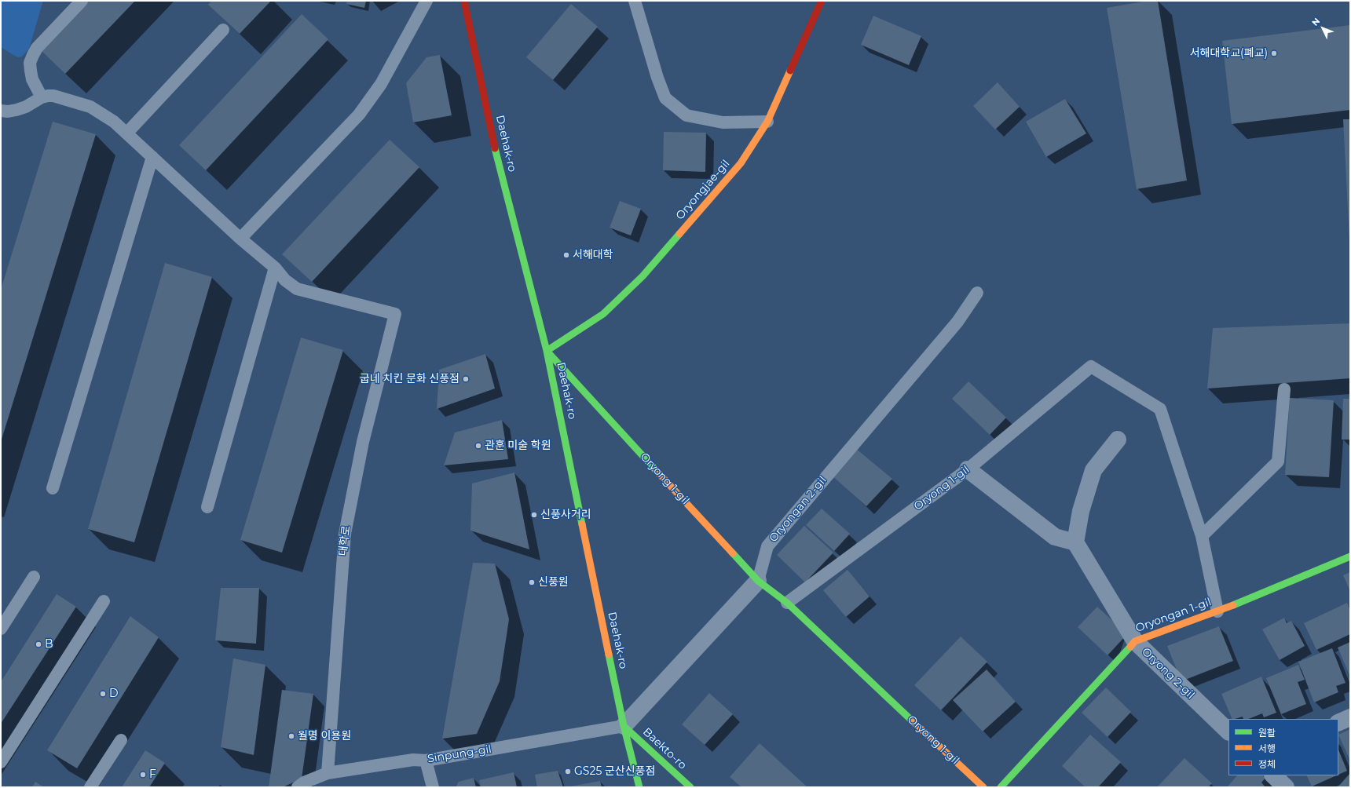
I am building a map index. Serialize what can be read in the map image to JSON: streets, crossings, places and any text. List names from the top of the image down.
{
  "streets": {
    "street": [
      "Daehak-ro",
      "Oryongjae-gil",
      "Oryong 1-gil",
      "Oryongan 2-gil",
      "Oryongan 1-gil",
      "Oryong 2-gil",
      "Baekto-ro"
    ],
    "lane": ["대학로", "Sinpung-gil"]
  },
  "crossings": [
    ["Daehak-ro", "Oryongjae-gil"],
    ["Daehak-ro", "Oryong 1-gil"],
    ["Daehak-ro", "Oryongan 2-gil"],
    ["Daehak-ro", "Baekto-ro"],
    ["Daehak-ro", "Sinpung-gil"],
    ["Oryongjae-gil", "Oryong 1-gil"],
    ["Oryong 1-gil", "Oryongan 2-gil"],
    ["Oryongan 2-gil", "Baekto-ro"],
    ["Oryongan 2-gil", "Sinpung-gil"],
    ["대학로", "Sinpung-gil"],
    ["Oryongan 1-gil", "Oryong 2-gil"],
    ["Baekto-ro", "Sinpung-gil"]
  ],
  "places": [
    "서해대학교(폐교)",
    "서해대학",
    "굽네 치킨 문화 신풍점",
    "관훈 미술 학원",
    "신풍사거리",
    "신풍원",
    "B",
    "D",
    "월명 이용원",
    "GS25 군산신풍점",
    "F"
  ],
  "legend": ["원활", "서행", "정체"],
  "north": "top left"
}
